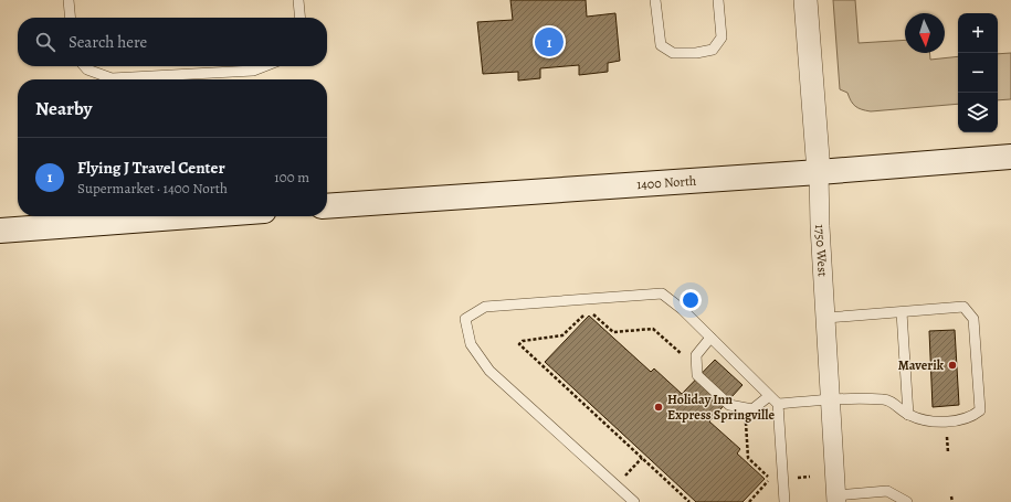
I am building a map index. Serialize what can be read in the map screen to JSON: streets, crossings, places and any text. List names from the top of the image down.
{
  "streets": {
    "main road": ["1400 North"],
    "street": ["1750 West"]
  },
  "crossings": [
    ["1400 North", "1750 West"]
  ],
  "places": ["Maverik", "Holiday Inn Express Springville"],
  "north": "bottom",
  "page": {
    "map_buttons": ["+", "−"],
    "search": "Search here",
    "pins": "1",
    "heading": "Nearby",
    "list": [
      {
        "mark": "1",
        "name": "Flying J Travel Center",
        "note": "Supermarket · 1400 North",
        "value": "100 m"
      }
    ]
  }
}
